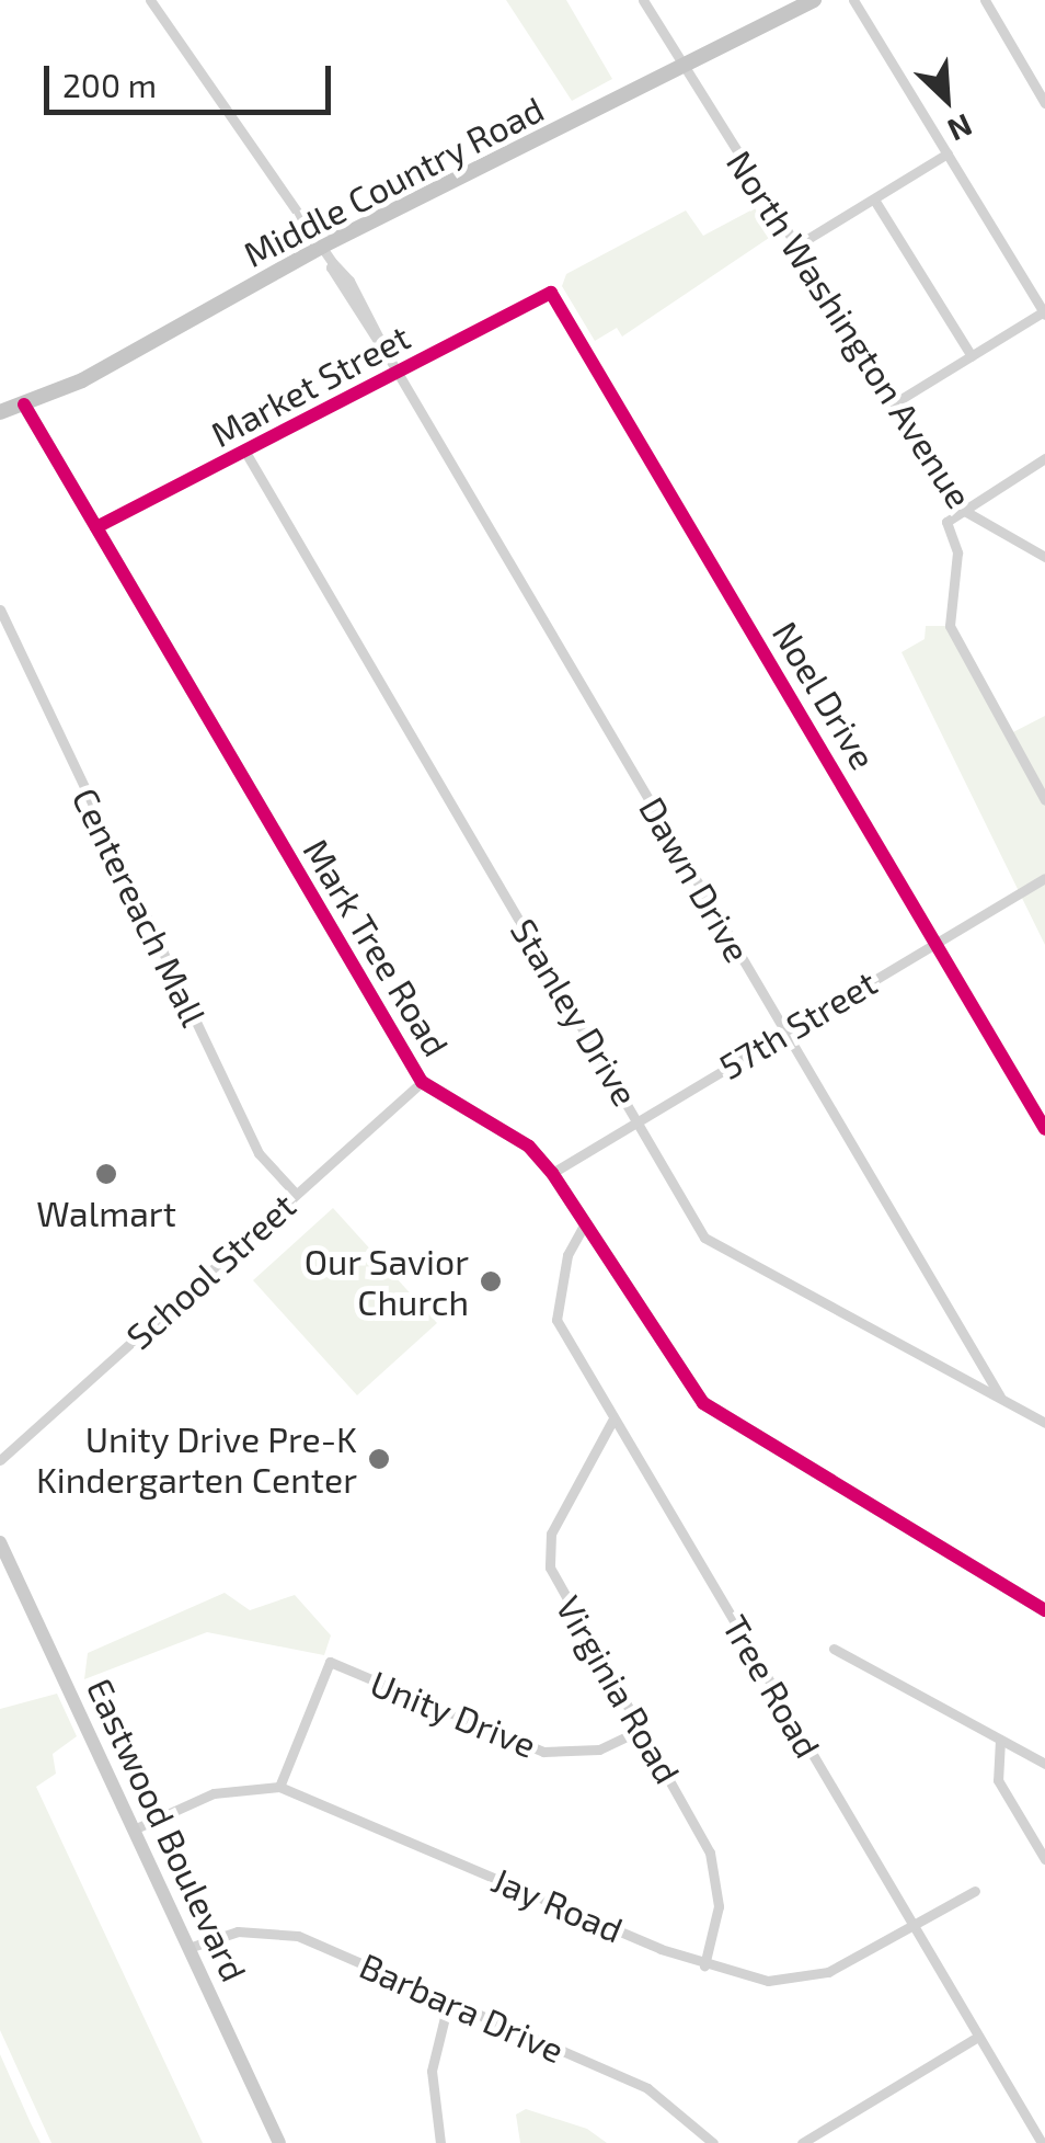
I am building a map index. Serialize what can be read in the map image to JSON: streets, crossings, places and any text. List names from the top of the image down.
{
  "streets": {
    "main road": ["Middle Country Road"],
    "street": [
      "North Washington Avenue",
      "Market Street",
      "Noel Drive",
      "Dawn Drive",
      "Centereach Mall",
      "Mark Tree Road",
      "Stanley Drive",
      "57th Street",
      "School Street",
      "Tree Road",
      "Virginia Road",
      "Unity Drive",
      "Eastwood Boulevard",
      "Jay Road",
      "Barbara Drive"
    ]
  },
  "crossings": [
    ["Middle Country Road", "North Washington Avenue"],
    ["Middle Country Road", "Dawn Drive"],
    ["Middle Country Road", "Mark Tree Road"],
    ["Market Street", "Noel Drive"],
    ["Market Street", "Dawn Drive"],
    ["Market Street", "Mark Tree Road"],
    ["Market Street", "Stanley Drive"],
    ["Noel Drive", "57th Street"],
    ["Dawn Drive", "Stanley Drive"],
    ["Dawn Drive", "57th Street"],
    ["Centereach Mall", "School Street"],
    ["Mark Tree Road", "57th Street"],
    ["Mark Tree Road", "School Street"],
    ["Mark Tree Road", "Tree Road"],
    ["Stanley Drive", "57th Street"],
    ["Tree Road", "Virginia Road"],
    ["Tree Road", "Jay Road"],
    ["Virginia Road", "Unity Drive"],
    ["Virginia Road", "Jay Road"],
    ["Unity Drive", "Jay Road"],
    ["Eastwood Boulevard", "Jay Road"],
    ["Eastwood Boulevard", "Barbara Drive"]
  ],
  "places": ["Walmart", "Our Savior Church", "Unity Drive Pre-K Kindergarten Center"],
  "scale_bar": "200 m",
  "north": "bottom right"
}
